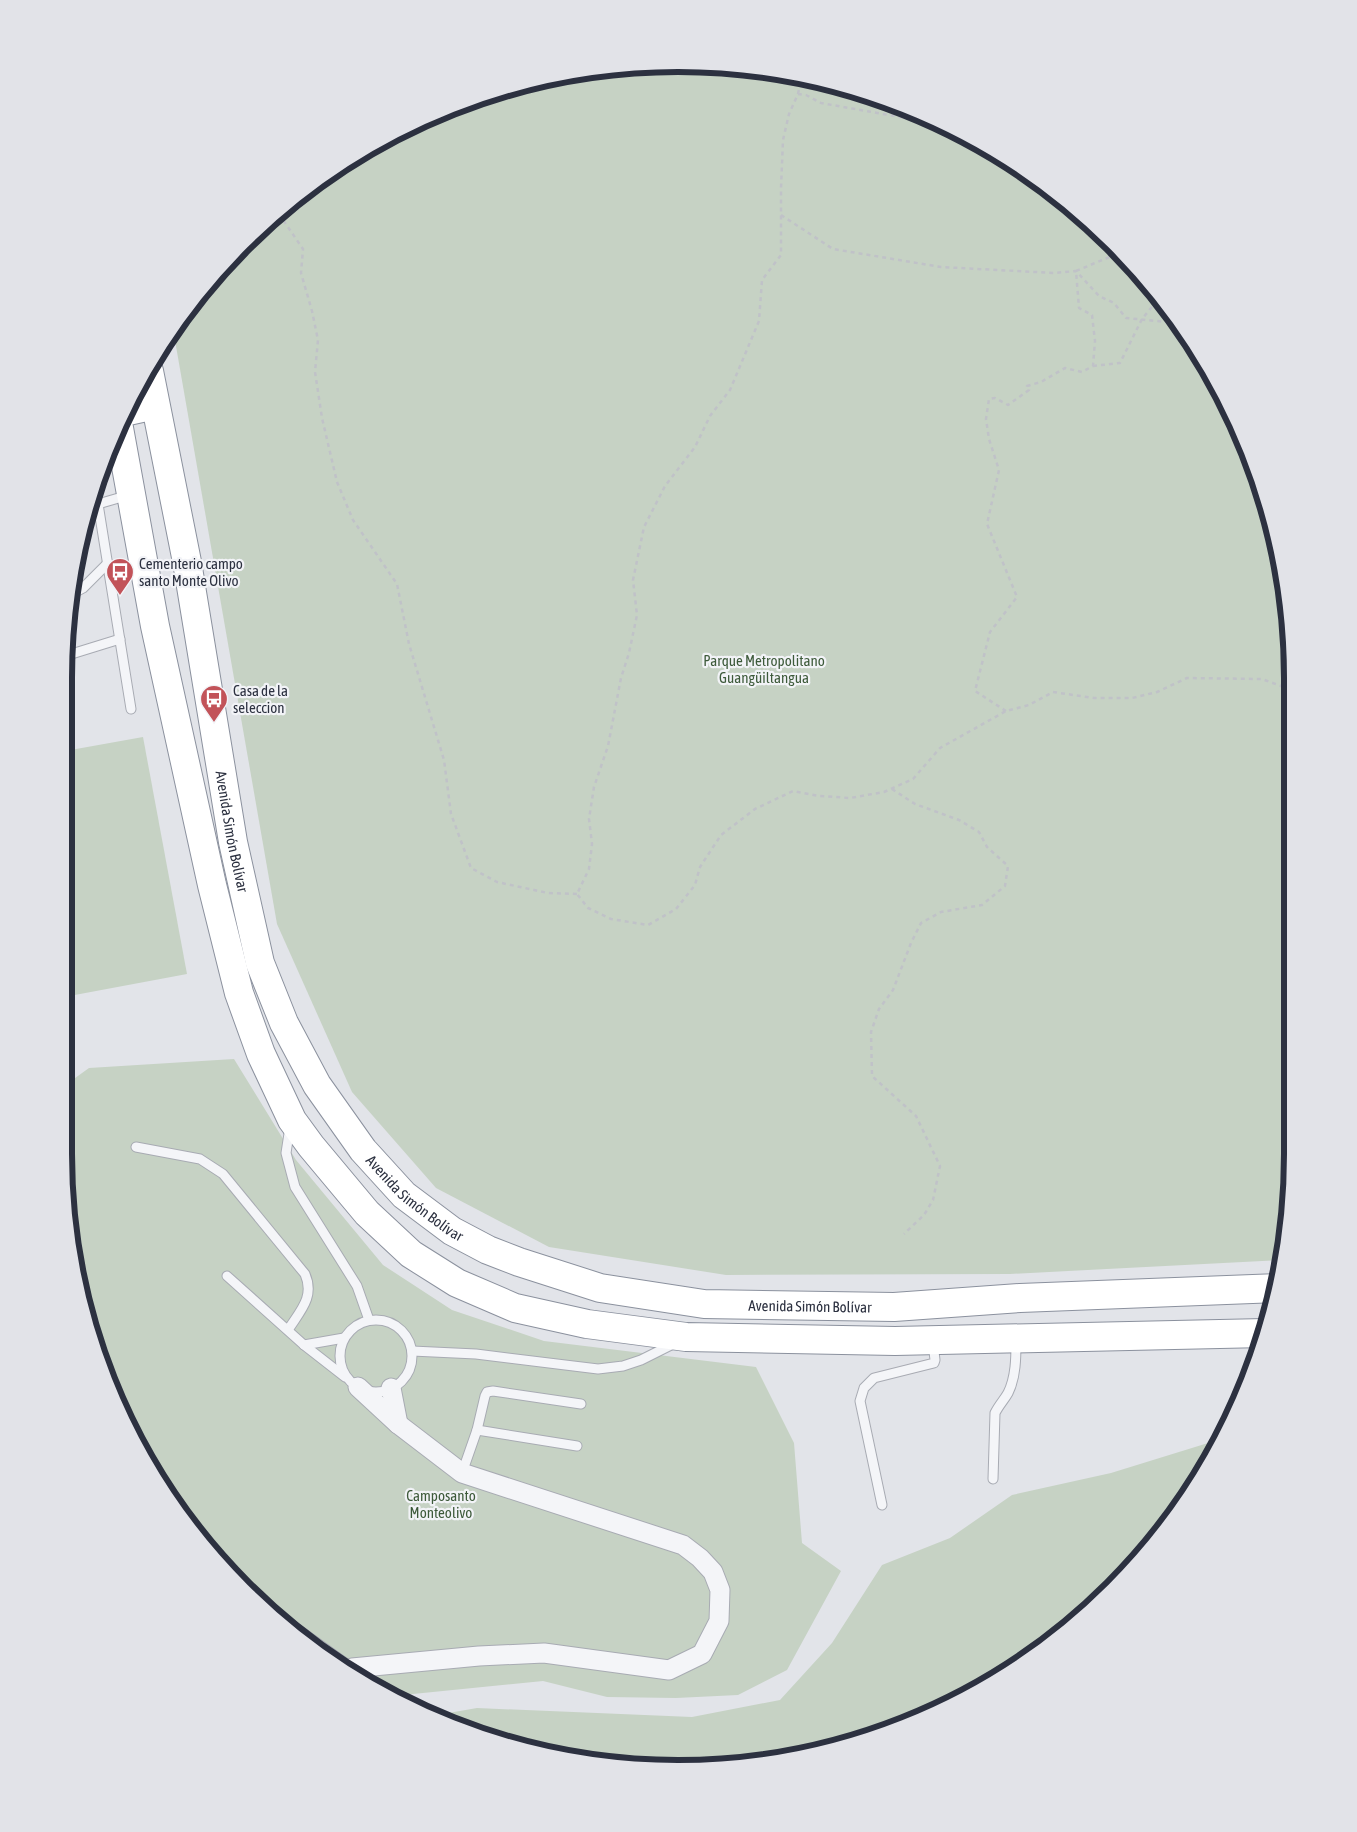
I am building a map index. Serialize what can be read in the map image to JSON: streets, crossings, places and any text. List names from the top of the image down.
{
  "streets": {
    "highway": ["Avenida Simón Bolívar"]
  },
  "parks": ["Parque Metropolitano Guangüiltangua", "Camposanto Monteolivo"],
  "places": {
    "bus stop": ["Cementerio campo santo Monte Olivo", "Casa de la seleccion"]
  }
}
